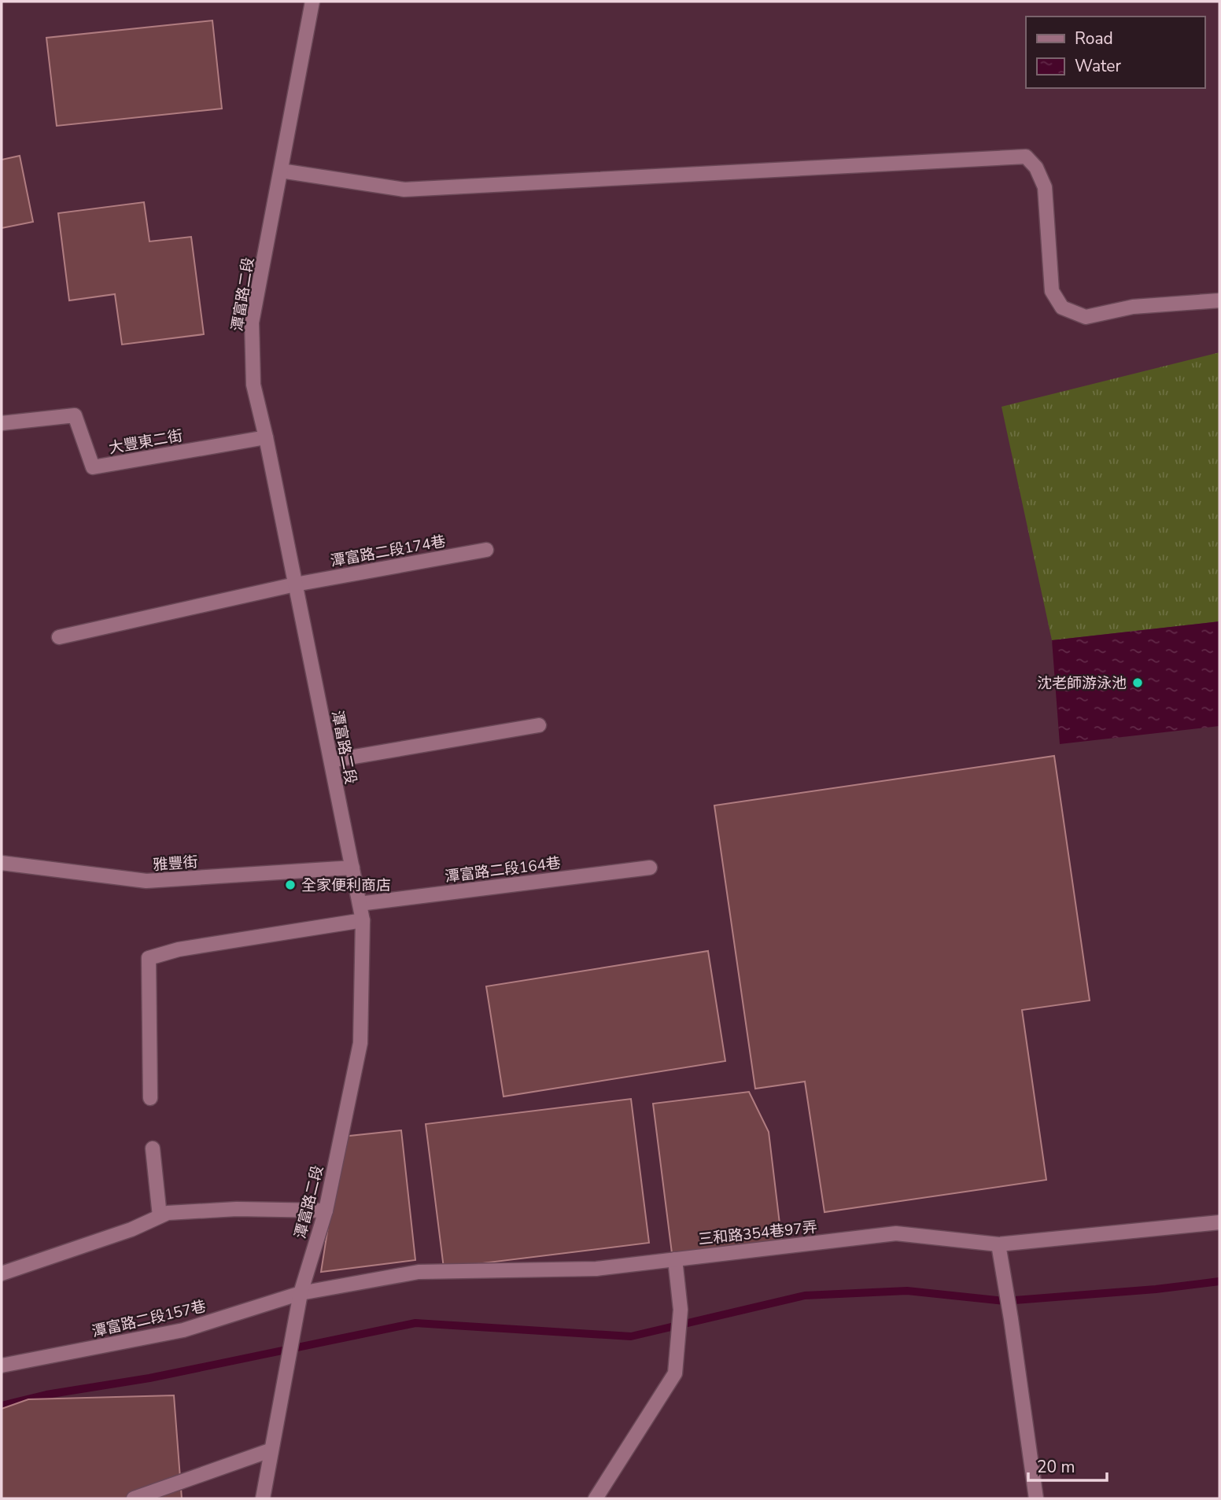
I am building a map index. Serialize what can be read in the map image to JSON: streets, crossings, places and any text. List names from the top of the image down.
{
  "streets": {
    "street": [
      "潭富路二段",
      "大豐東二街",
      "潭富路二段174巷",
      "雅豐街",
      "潭富路二段164巷",
      "三和路354巷97弄",
      "潭富路二段157巷"
    ]
  },
  "crossings": [
    ["潭富路二段", "大豐東二街"],
    ["潭富路二段", "潭富路二段174巷"],
    ["潭富路二段", "雅豐街"],
    ["潭富路二段", "潭富路二段164巷"],
    ["潭富路二段", "三和路354巷97弄"],
    ["潭富路二段", "潭富路二段157巷"],
    ["三和路354巷97弄", "潭富路二段157巷"]
  ],
  "places": ["沈老師游泳池", "全家便利商店"],
  "legend": ["Road", "Water"],
  "scale_bar": "20 m"
}
